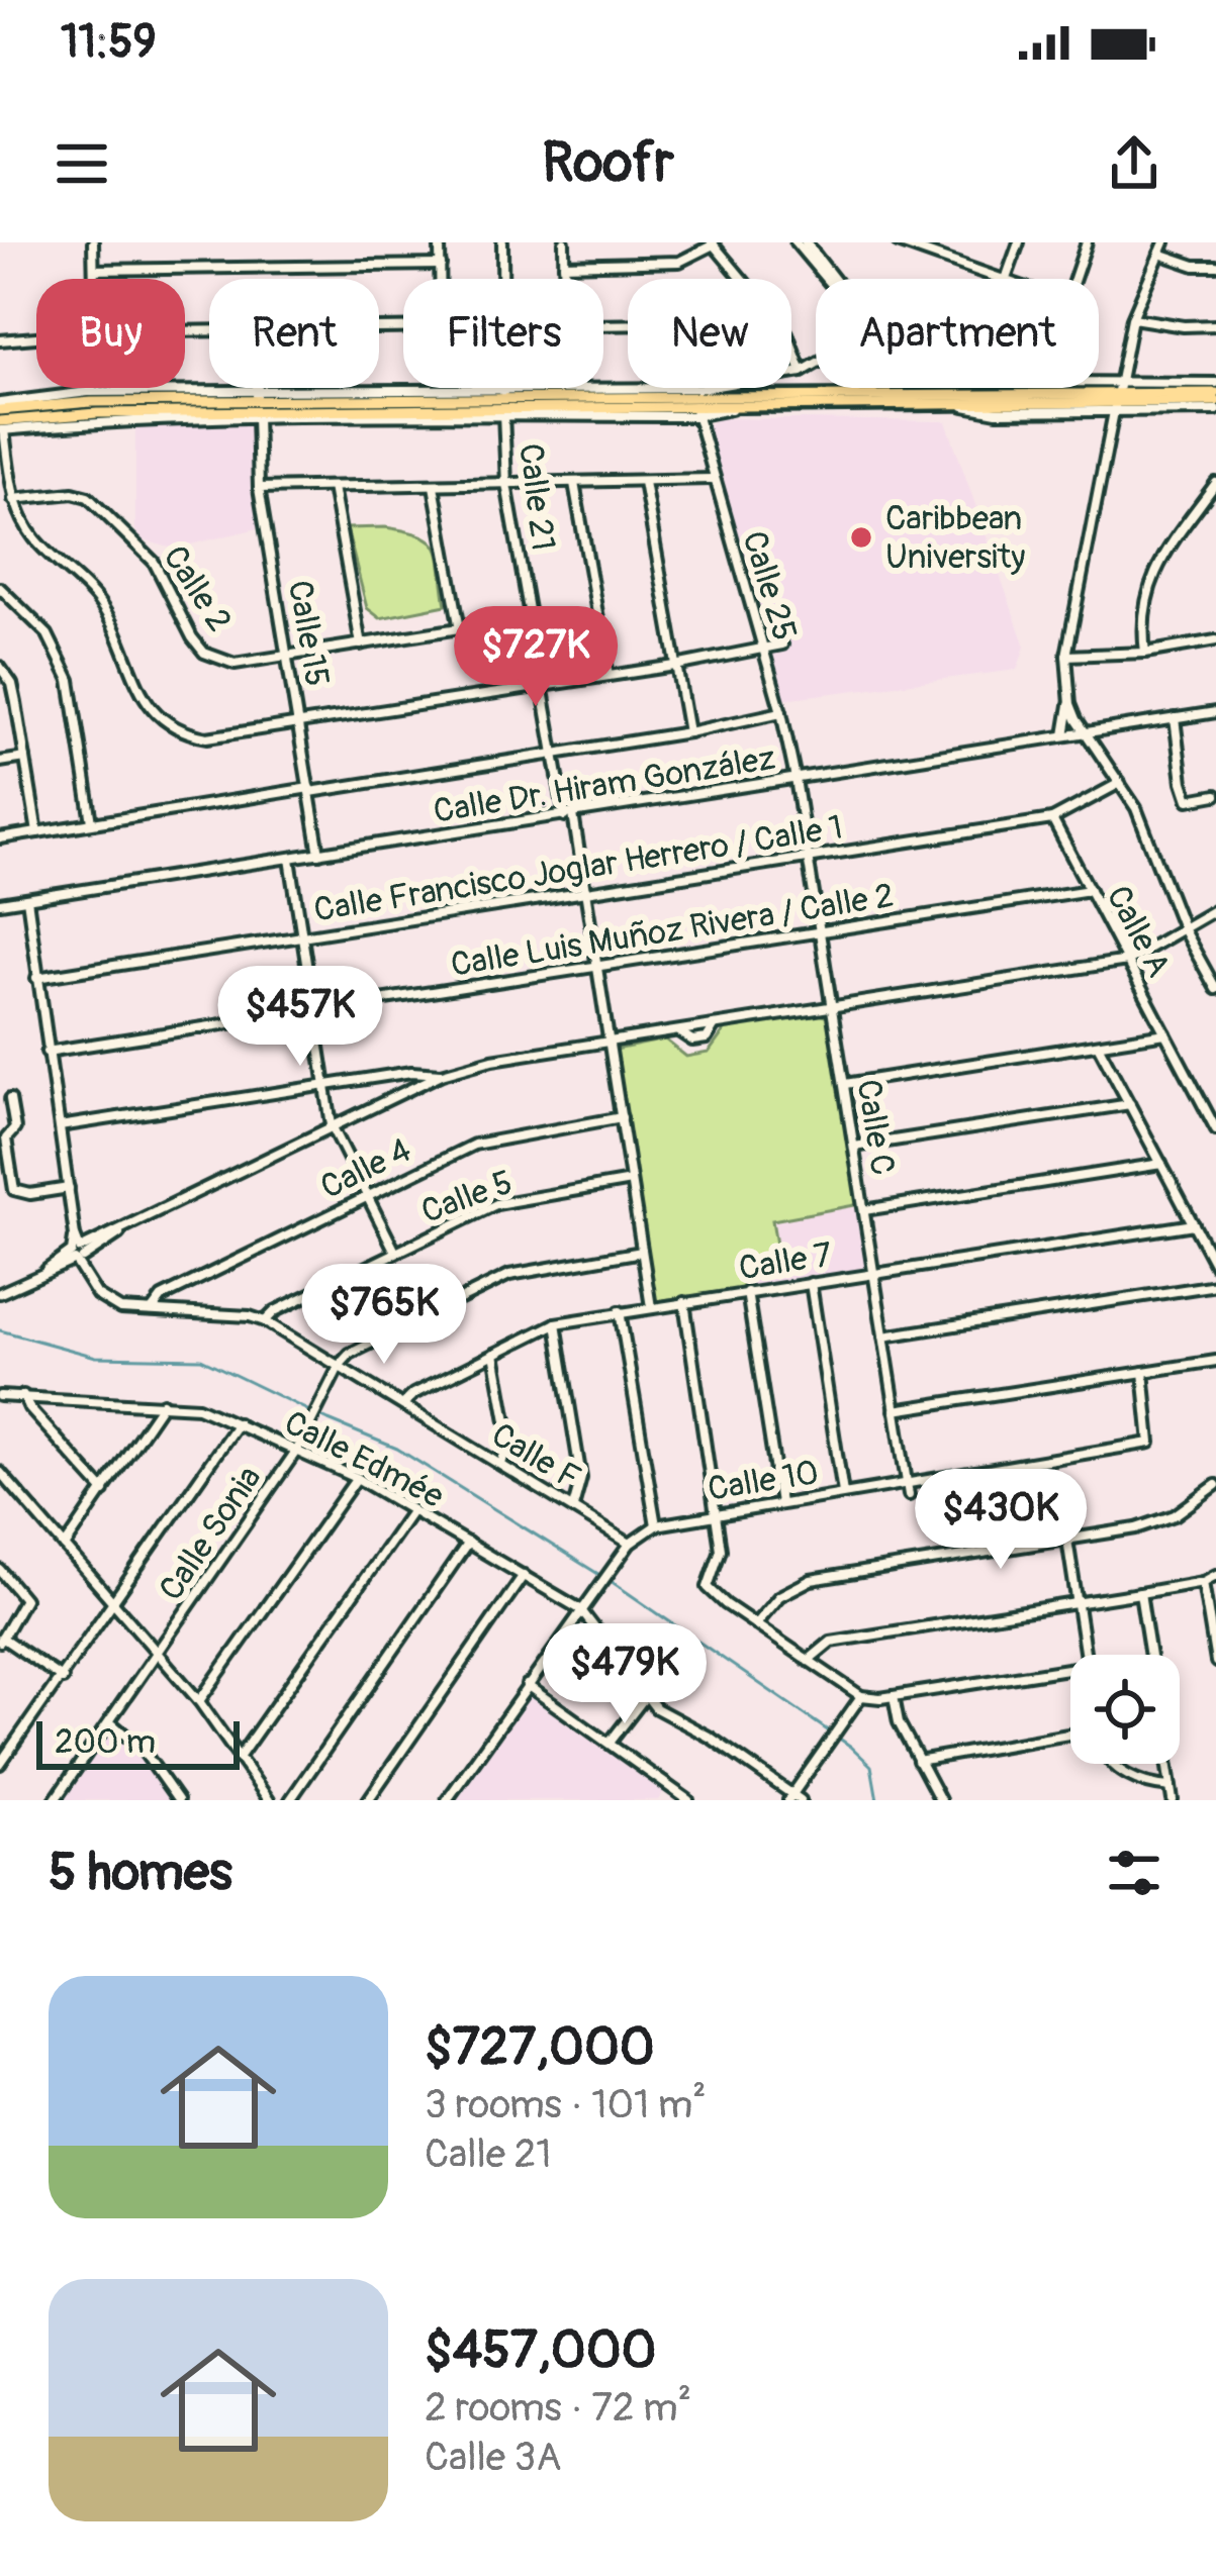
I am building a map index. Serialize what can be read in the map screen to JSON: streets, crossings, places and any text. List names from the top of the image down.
{
  "streets": {
    "street": [
      "Calle 21",
      "Calle 25",
      "Calle 2",
      "Calle 15",
      "Calle Dr. Hiram González",
      "Calle Francisco Joglar Herrero / Calle 1",
      "Calle Luis Muñoz Rivera / Calle 2",
      "Calle A",
      "Calle C",
      "Calle 4",
      "Calle 5",
      "Calle 7",
      "Calle F",
      "Calle Edmée",
      "Calle 10",
      "Calle Sonia"
    ]
  },
  "crossings": [
    ["Calle 21", "Calle 2"],
    ["Calle 21", "Calle Dr. Hiram González"],
    ["Calle 21", "Calle Francisco Joglar Herrero / Calle 1"],
    ["Calle 21", "Calle Luis Muñoz Rivera / Calle 2"],
    ["Calle 21", "Calle 4"],
    ["Calle 21", "Calle 5"],
    ["Calle 21", "Calle 7"],
    ["Calle 25", "Calle Dr. Hiram González"],
    ["Calle 25", "Calle C"],
    ["Calle 2", "Calle 15"],
    ["Calle 15", "Calle Dr. Hiram González"],
    ["Calle Dr. Hiram González", "Calle C"],
    ["Calle Dr. Hiram González", "Calle F"],
    ["Calle Francisco Joglar Herrero / Calle 1", "Calle A"],
    ["Calle Francisco Joglar Herrero / Calle 1", "Calle C"],
    ["Calle Francisco Joglar Herrero / Calle 1", "Calle F"],
    ["Calle Luis Muñoz Rivera / Calle 2", "Calle A"],
    ["Calle Luis Muñoz Rivera / Calle 2", "Calle C"],
    ["Calle Luis Muñoz Rivera / Calle 2", "Calle F"],
    ["Calle C", "Calle 7"],
    ["Calle C", "Calle 10"],
    ["Calle 4", "Calle F"],
    ["Calle 5", "Calle F"],
    ["Calle 7", "Calle F"],
    ["Calle F", "Calle 10"],
    ["Calle F", "Calle Sonia"],
    ["Calle Edmée", "Calle 10"],
    ["Calle Edmée", "Calle Sonia"]
  ],
  "places": ["Caribbean University"],
  "scale_bar": "200 m",
  "page": {
    "status": "11:59",
    "header": "Roofr",
    "chip": [
      "Buy",
      "Rent",
      "Filters",
      "New",
      "Apartment"
    ],
    "price": [
      "$727K",
      "$457K",
      "$765K",
      "$430K",
      "$479K"
    ],
    "scale": "200 m",
    "heading": "5 homes",
    "list": [
      {
        "name": "$727,000",
        "note": "3 rooms · 101 m² · Calle 21"
      },
      {
        "name": "$457,000",
        "note": "2 rooms · 72 m² · Calle 3A"
      }
    ]
  }
}
